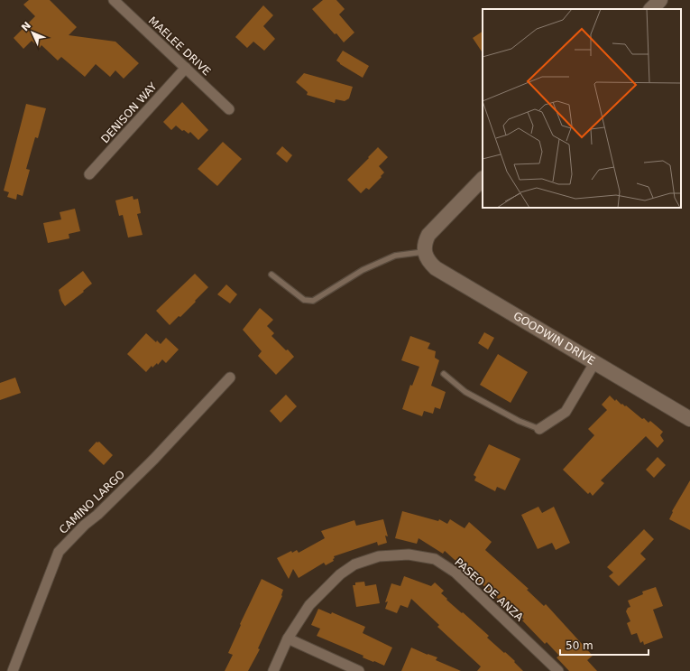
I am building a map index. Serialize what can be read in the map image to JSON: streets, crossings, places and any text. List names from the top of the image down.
{
  "streets": {
    "street": [
      "MAELEE DRIVE",
      "DENISON WAY",
      "GOODWIN DRIVE",
      "CAMINO LARGO",
      "PASEO DE ANZA"
    ]
  },
  "crossings": [
    ["MAELEE DRIVE", "DENISON WAY"]
  ],
  "scale_bar": "50 m",
  "north": "top left"
}
